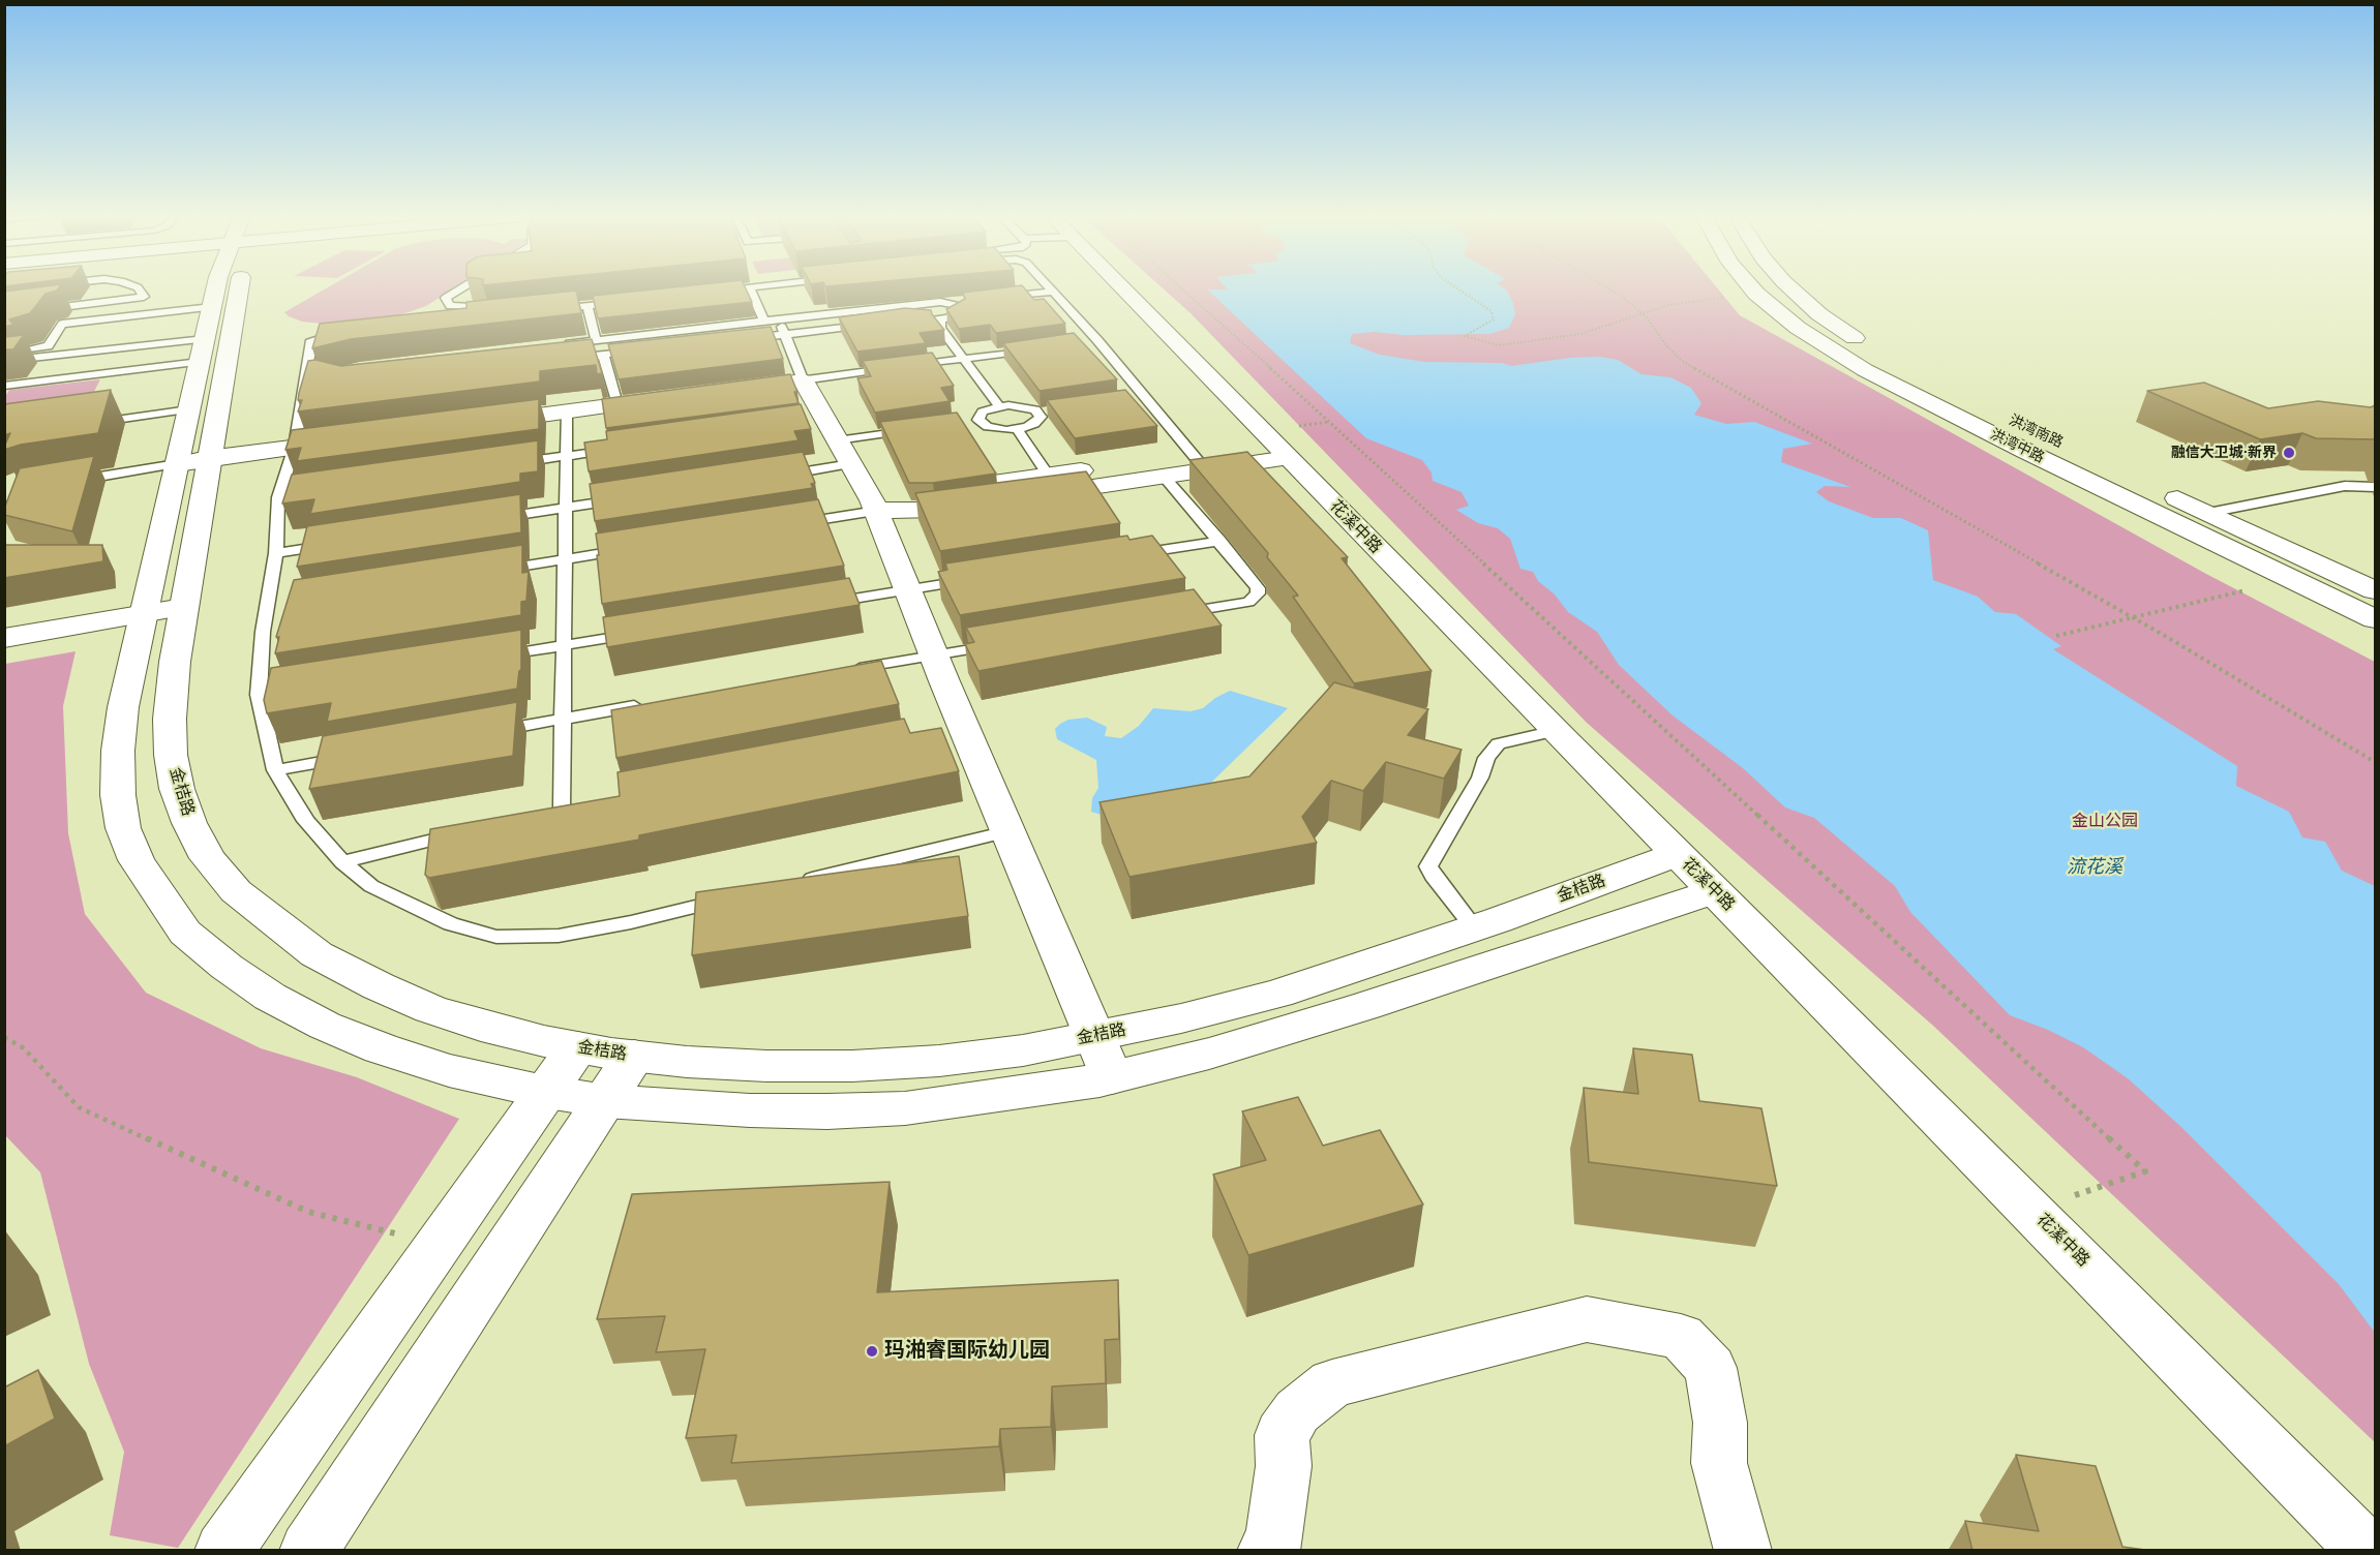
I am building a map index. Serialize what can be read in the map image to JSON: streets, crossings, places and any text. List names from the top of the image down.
{
  "streets": {
    "main road": [
      "洪湾南路",
      "洪湾中路",
      "花溪中路",
      "金桔路"
    ]
  },
  "crossings": [
    ["花溪中路", "金桔路"]
  ],
  "water": ["流花溪"],
  "parks": ["金山公园"],
  "places": ["融信大卫城·新界", "玛湐睿国际幼儿园"]
}
